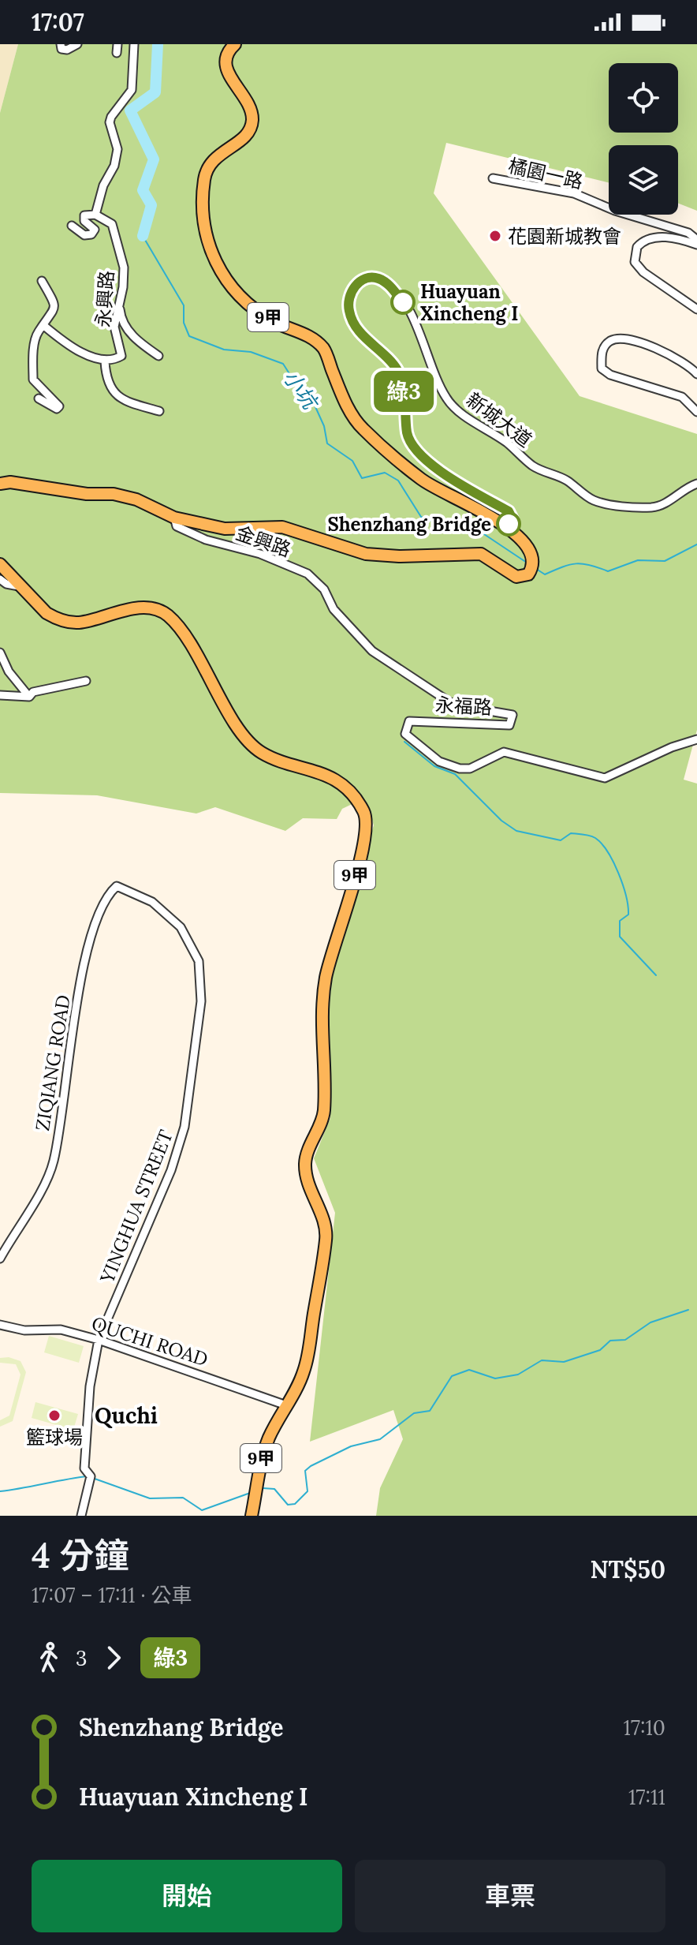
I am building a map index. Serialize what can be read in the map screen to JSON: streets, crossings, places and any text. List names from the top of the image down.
{
  "streets": {
    "main road": ["9甲"],
    "street": [
      "橘園一路",
      "永興路",
      "新城大道",
      "金興路",
      "永福路",
      "ZIQIANG ROAD",
      "YINGHUA STREET",
      "QUCHI ROAD"
    ]
  },
  "crossings": [
    ["9甲", "新城大道"],
    ["9甲", "金興路"],
    ["9甲", "QUCHI ROAD"],
    ["金興路", "永福路"],
    ["ZIQIANG ROAD", "YINGHUA STREET"],
    ["YINGHUA STREET", "QUCHI ROAD"]
  ],
  "districts": ["Quchi"],
  "water": ["小坑"],
  "places": [
    "花園新城教會",
    "Huayuan Xincheng I",
    "Shenzhang Bridge",
    "籃球場"
  ],
  "lines": ["bus line 綠3"],
  "page": {
    "status": "17:07",
    "on_map": "綠3",
    "heading": ["4 分鐘", "17:07 – 17:11 · 公車", "NT$50"],
    "legs": ["3", "綠3"],
    "list": [
      {
        "name": "Shenzhang Bridge",
        "value": "17:10"
      },
      {
        "name": "Huayuan Xincheng I",
        "value": "17:11"
      }
    ],
    "buttons": ["開始", "車票"]
  }
}
